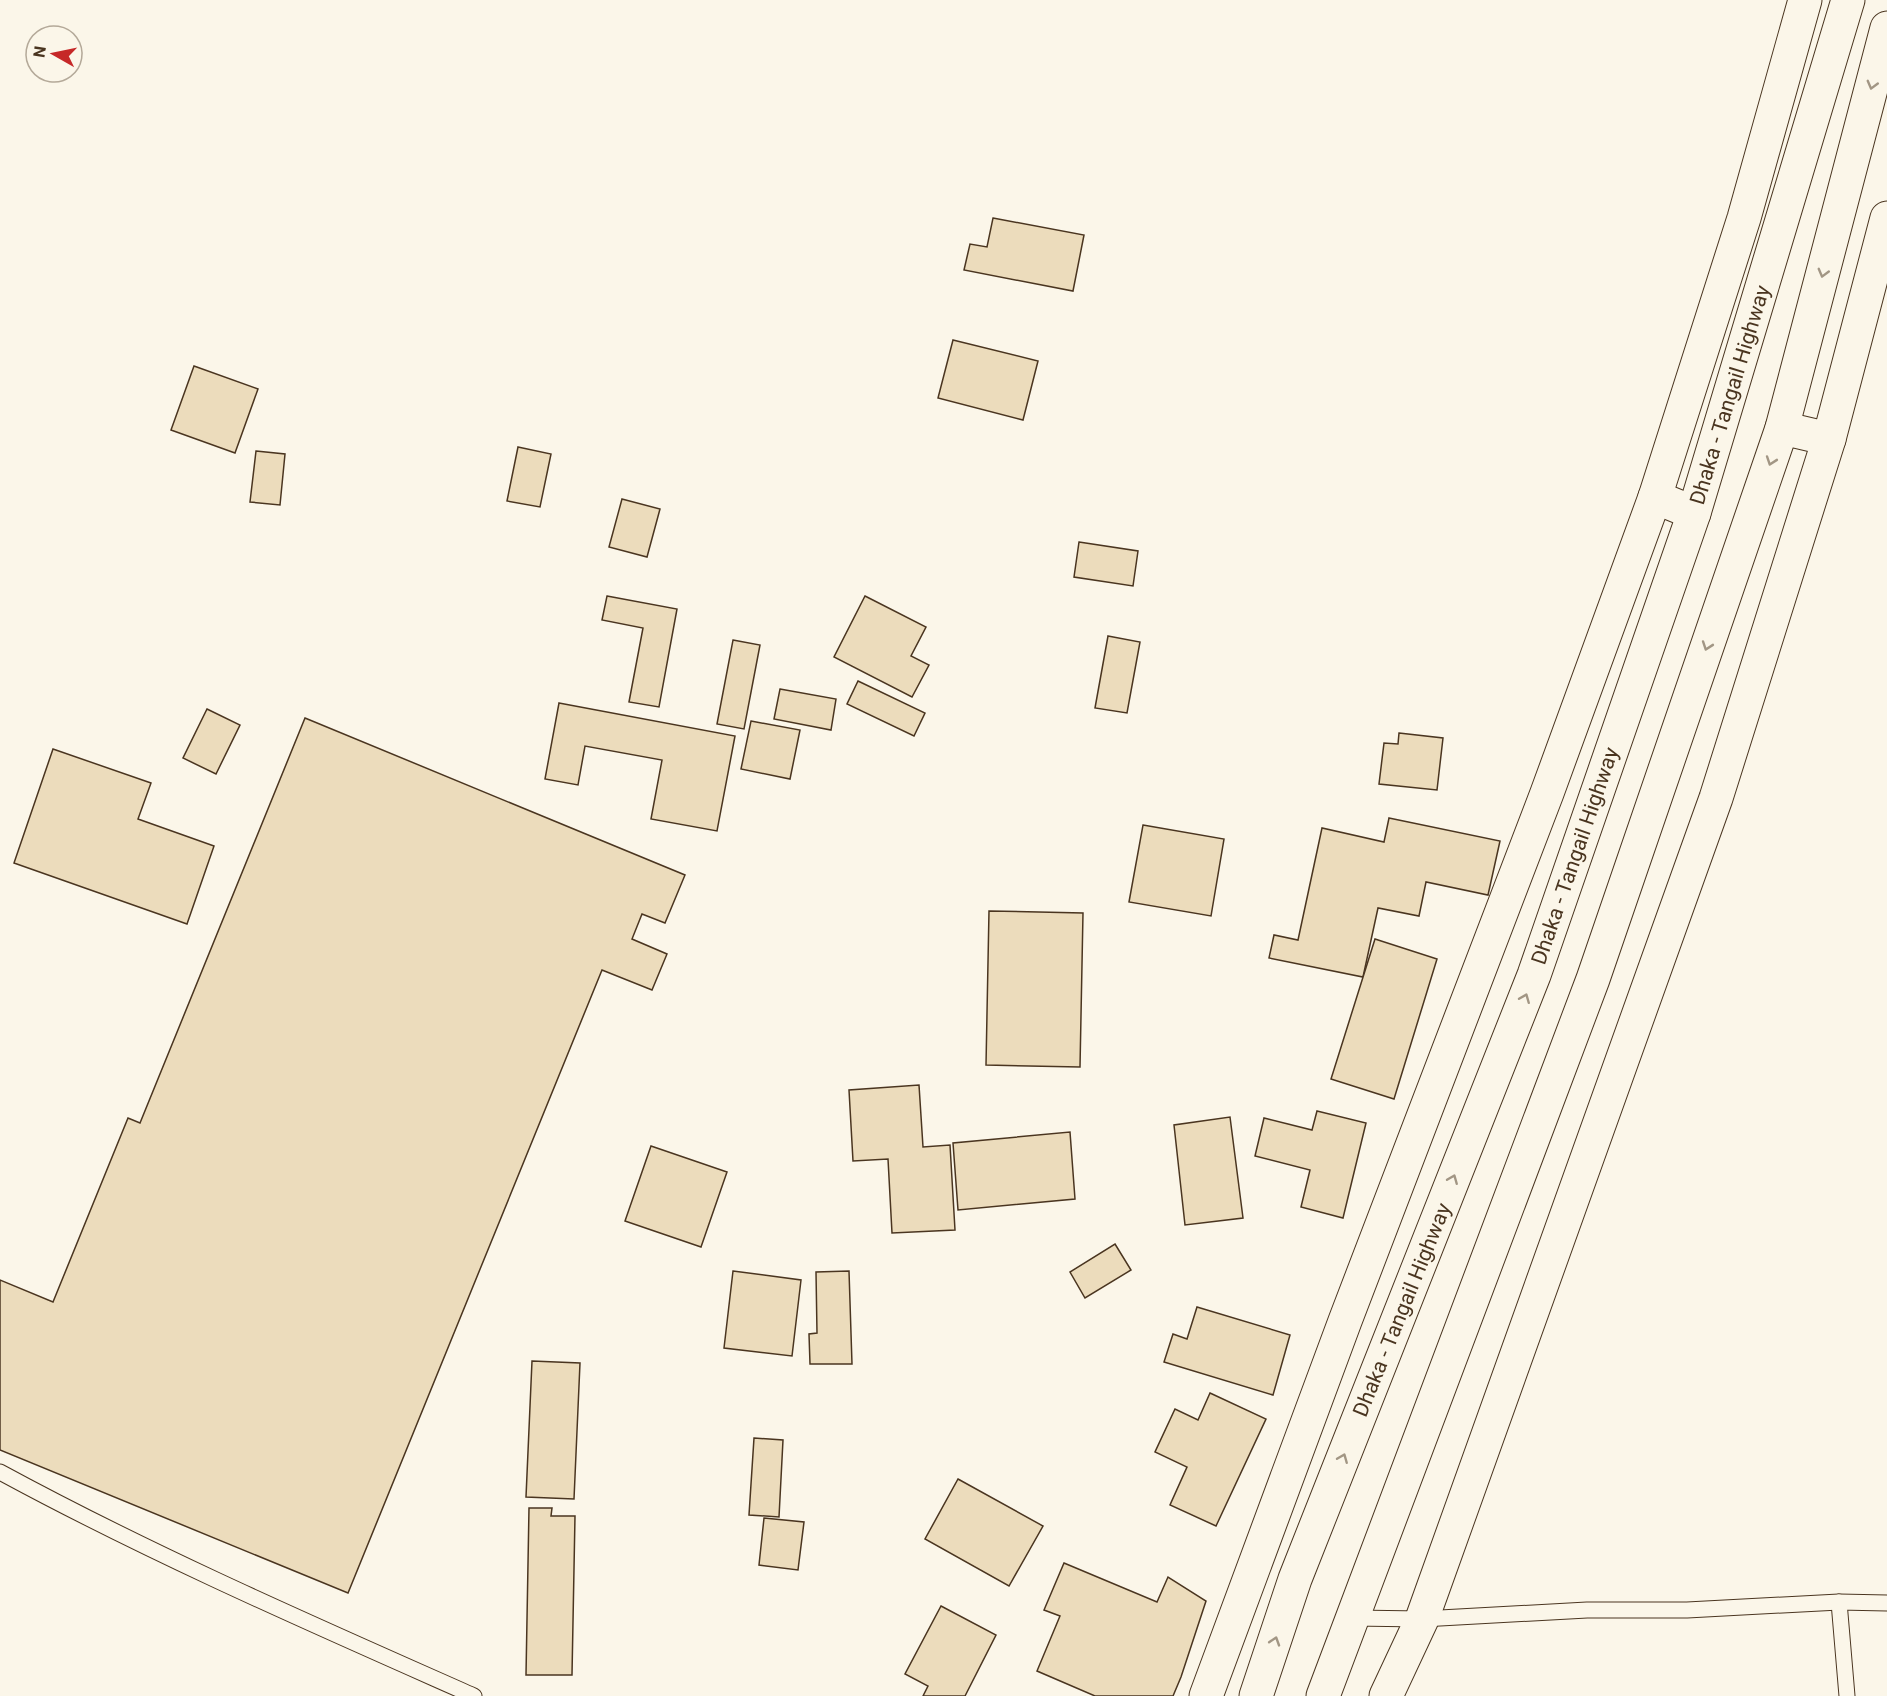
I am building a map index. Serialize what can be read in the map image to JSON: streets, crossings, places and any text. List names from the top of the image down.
{
  "streets": {
    "main road": ["Dhaka - Tangail Highway"]
  },
  "north": "left"
}
